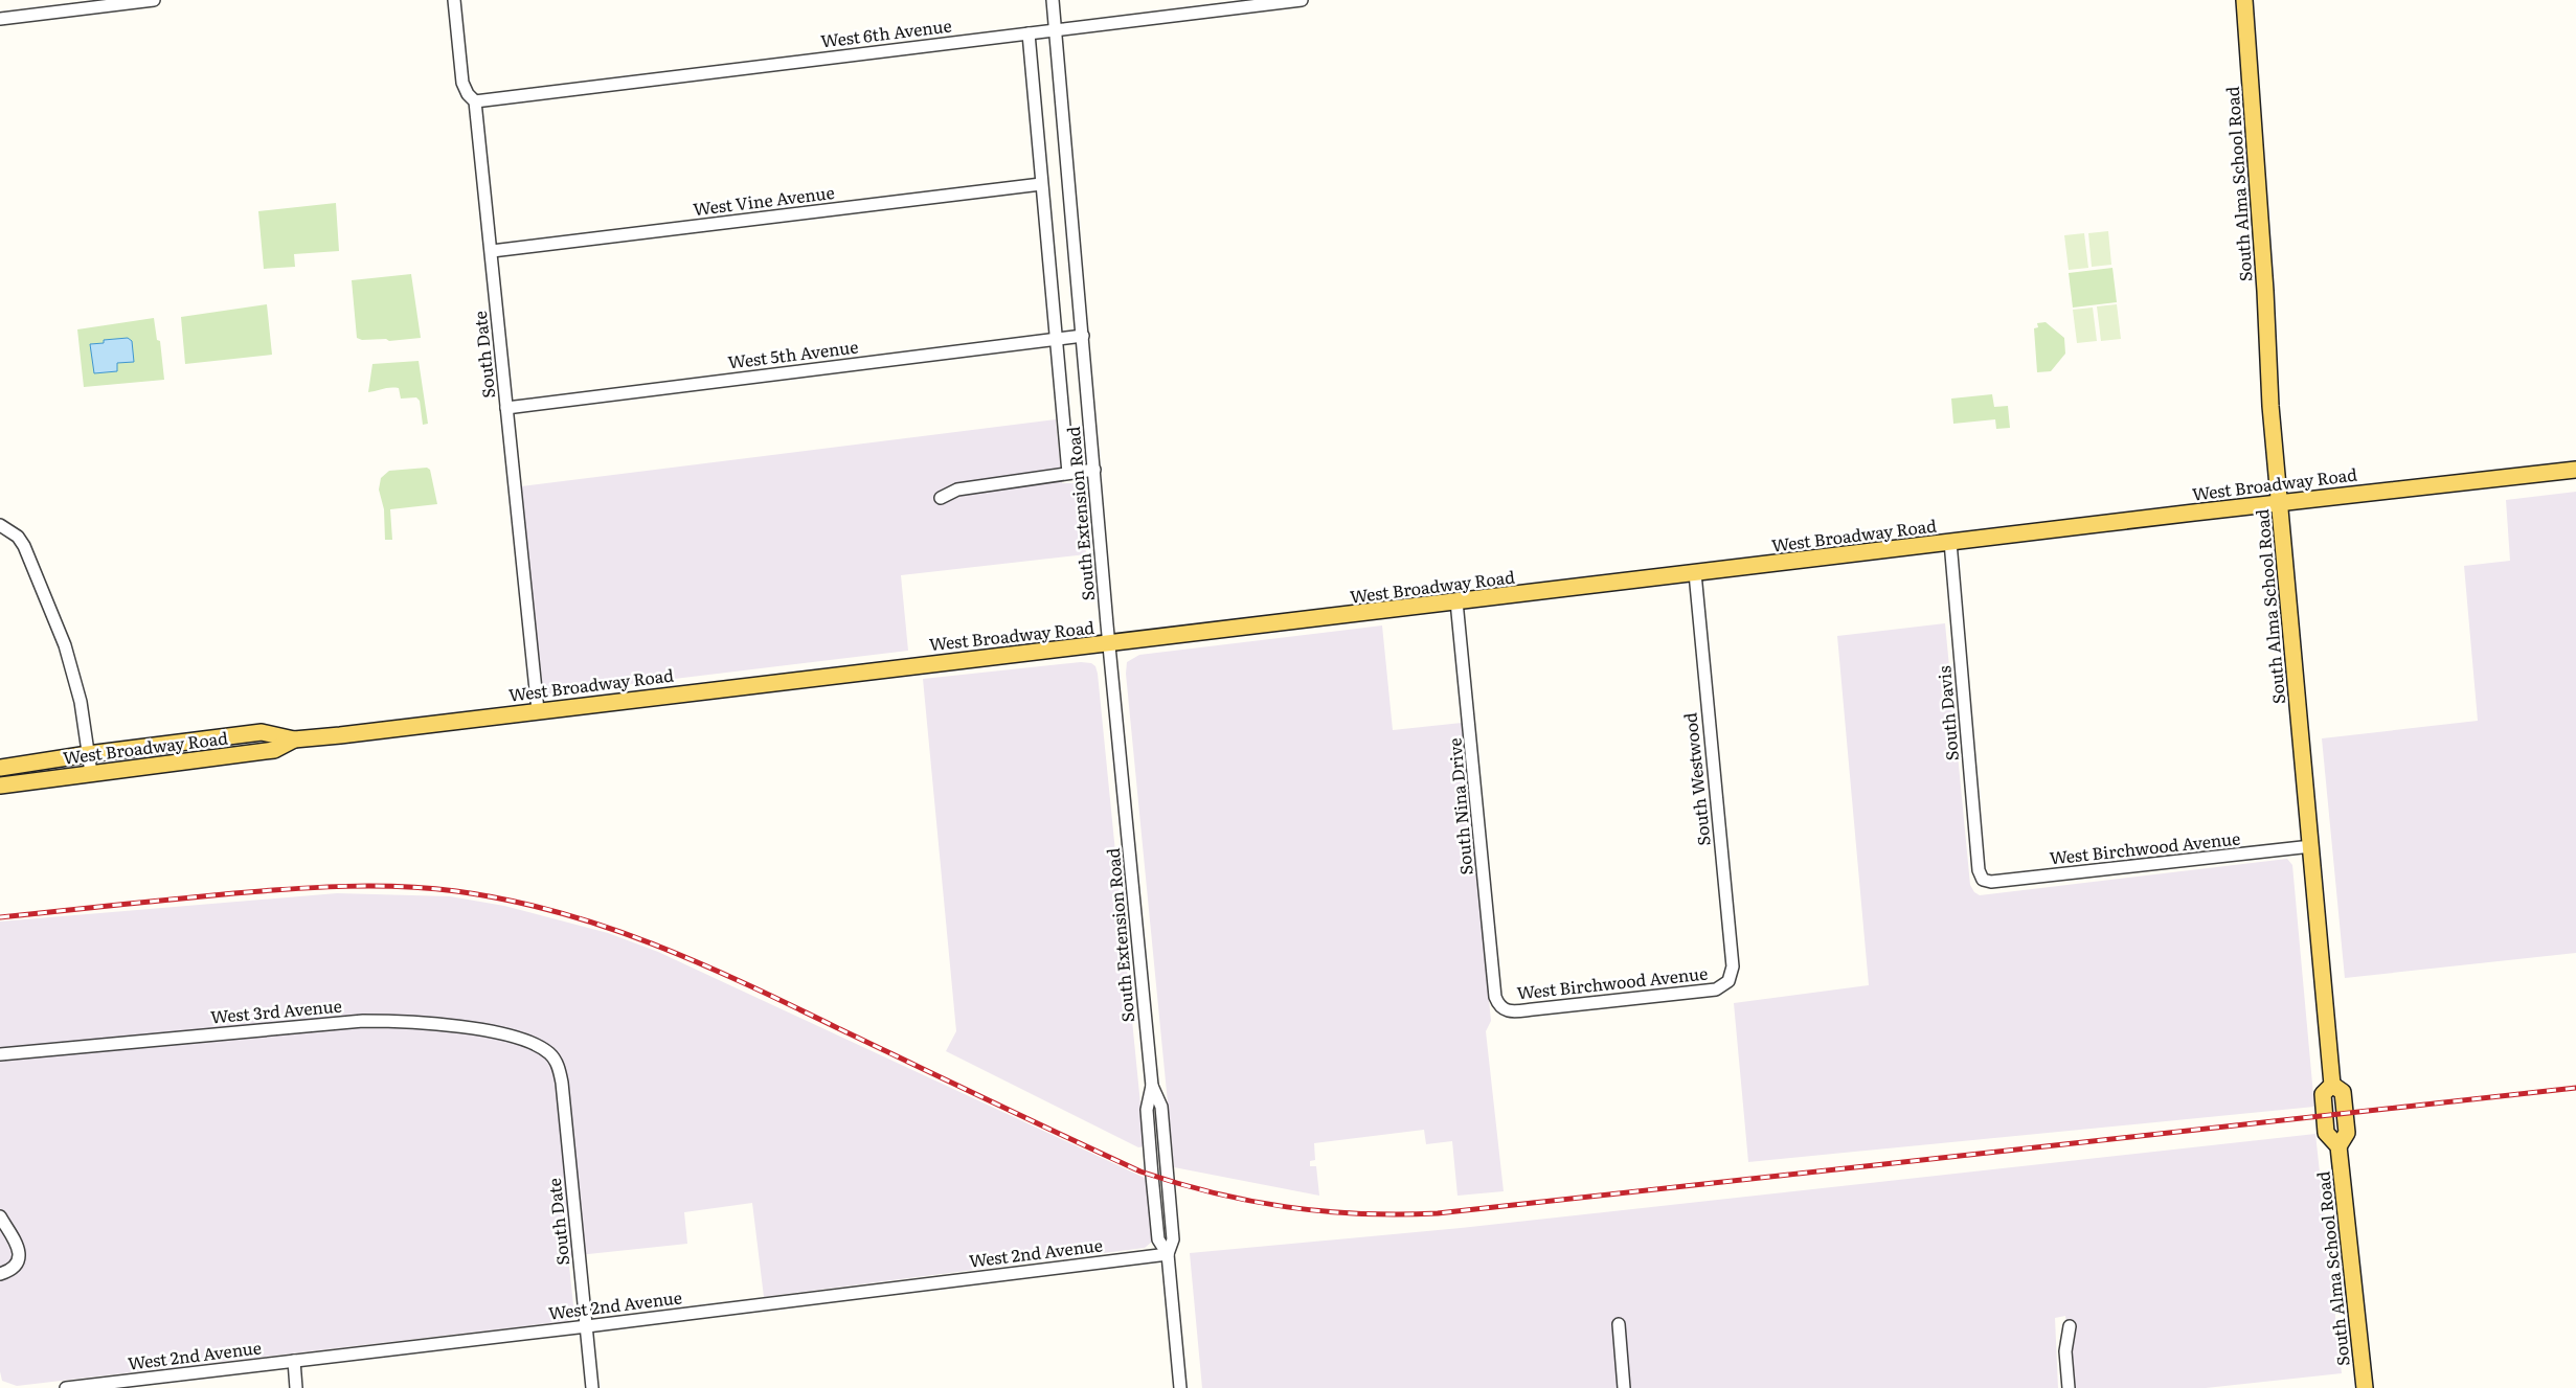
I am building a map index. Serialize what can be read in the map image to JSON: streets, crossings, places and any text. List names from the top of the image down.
{
  "streets": {
    "main road": ["South Alma School Road", "West Broadway Road"],
    "street": [
      "West 6th Avenue",
      "West Vine Avenue",
      "South Date",
      "West 5th Avenue",
      "South Extension Road",
      "South Davis",
      "South Westwood",
      "South Nina Drive",
      "West Birchwood Avenue",
      "West 3rd Avenue",
      "West 2nd Avenue"
    ]
  },
  "crossings": [
    ["West 6th Avenue", "South Date"],
    ["West 6th Avenue", "South Extension Road"],
    ["South Alma School Road", "West Broadway Road"],
    ["South Alma School Road", "West Birchwood Avenue"],
    ["West Vine Avenue", "South Date"],
    ["West Vine Avenue", "South Extension Road"],
    ["South Date", "West 5th Avenue"],
    ["South Date", "West Broadway Road"],
    ["South Date", "West 3rd Avenue"],
    ["South Date", "West 2nd Avenue"],
    ["West 5th Avenue", "South Extension Road"],
    ["West Broadway Road", "South Extension Road"],
    ["West Broadway Road", "South Davis"],
    ["West Broadway Road", "South Westwood"],
    ["West Broadway Road", "South Nina Drive"],
    ["South Extension Road", "West 2nd Avenue"],
    ["South Davis", "West Birchwood Avenue"],
    ["South Westwood", "West Birchwood Avenue"],
    ["South Nina Drive", "West Birchwood Avenue"]
  ]
}
